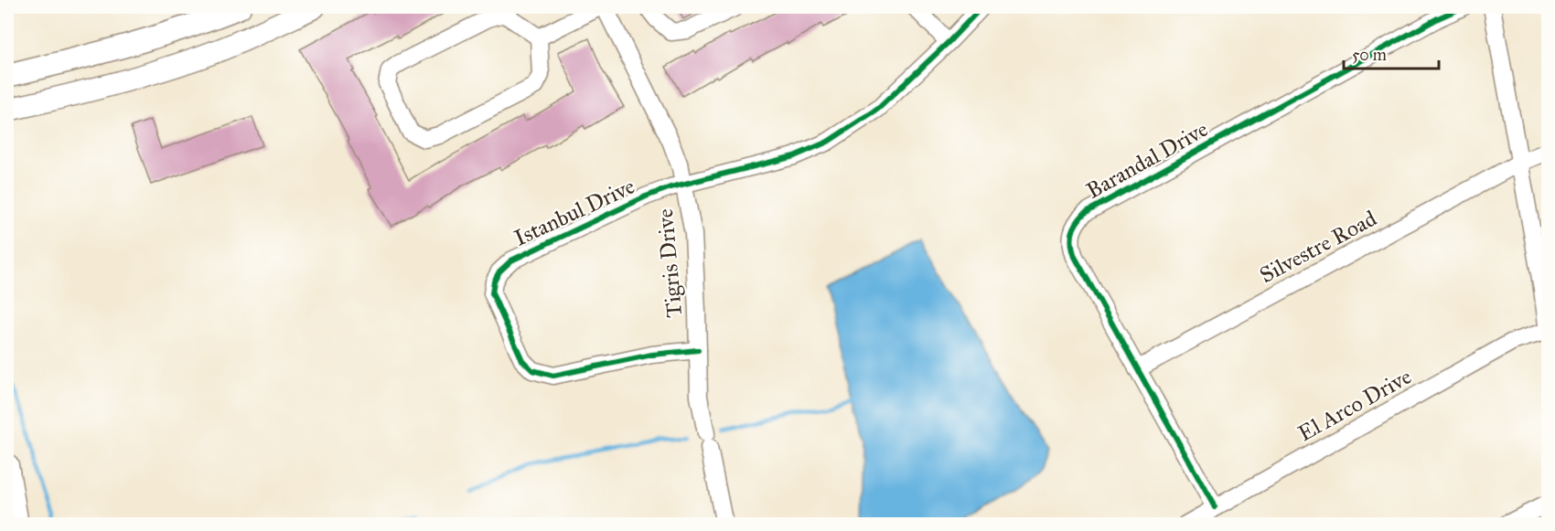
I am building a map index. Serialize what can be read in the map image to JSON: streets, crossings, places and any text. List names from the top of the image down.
{
  "streets": {
    "street": [
      "Barandal Drive",
      "Istanbul Drive",
      "Silvestre Road",
      "Tigris Drive",
      "El Arco Drive"
    ]
  },
  "crossings": [
    ["Barandal Drive", "Silvestre Road"],
    ["Barandal Drive", "El Arco Drive"],
    ["Istanbul Drive", "Tigris Drive"]
  ],
  "scale_bar": "50 m"
}
